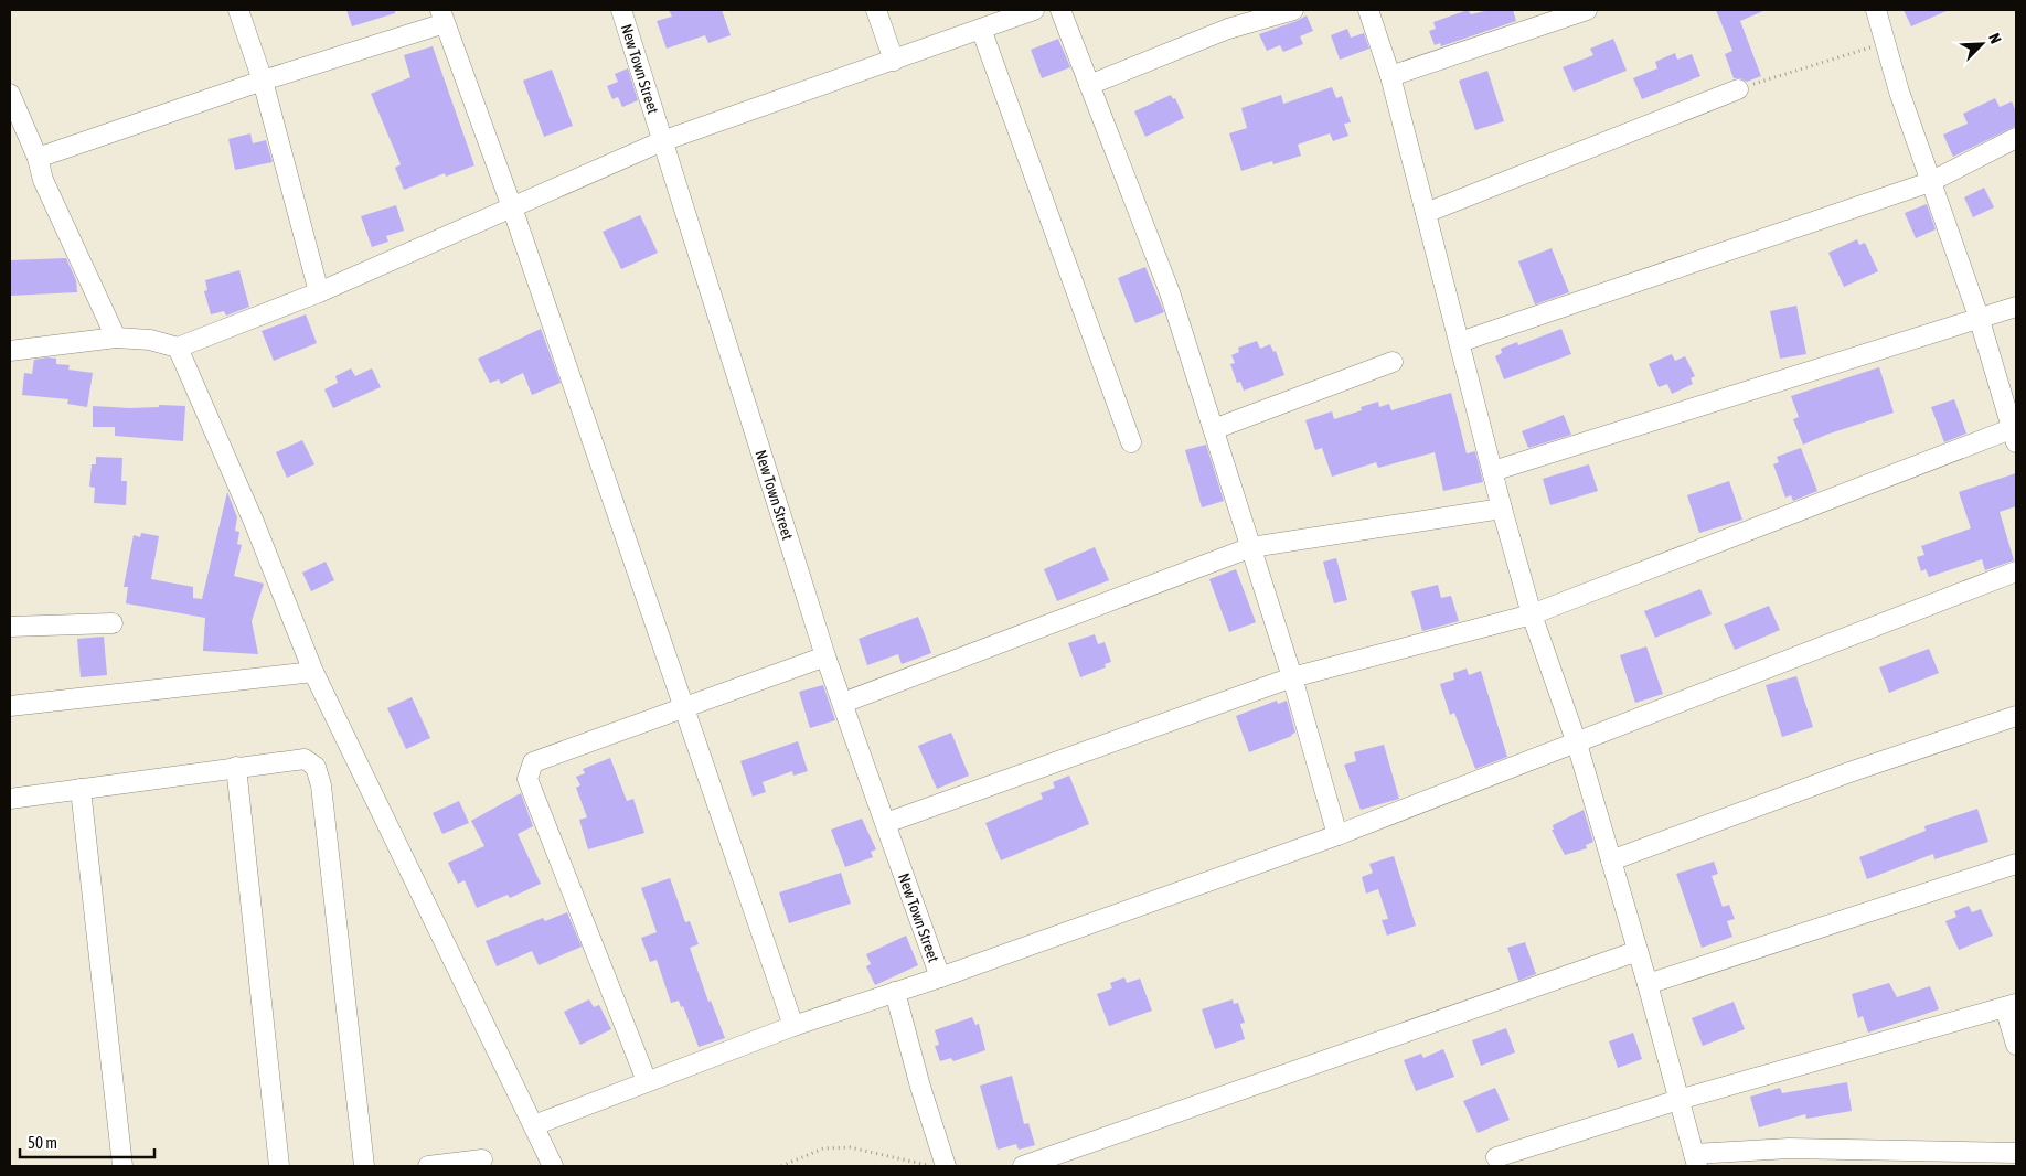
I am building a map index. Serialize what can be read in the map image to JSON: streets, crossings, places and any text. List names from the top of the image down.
{
  "streets": {
    "street": ["New Town Street"]
  },
  "scale_bar": "50 m",
  "north": "top right"
}
